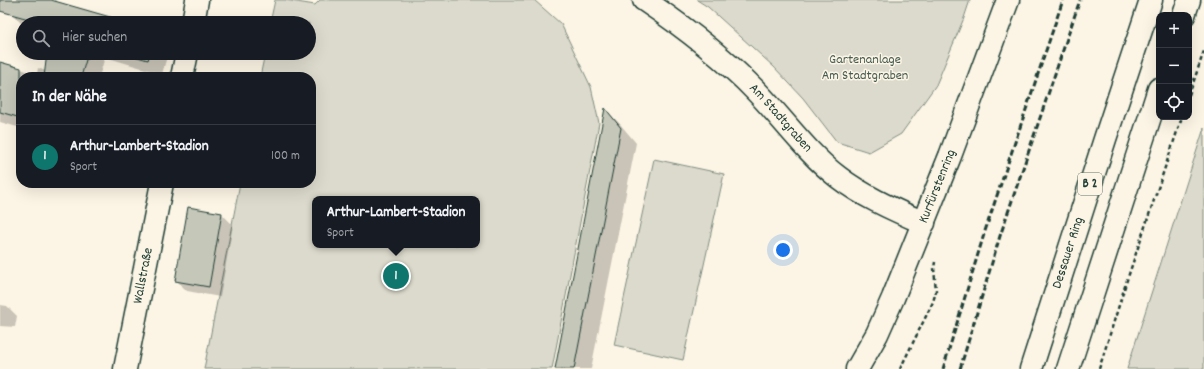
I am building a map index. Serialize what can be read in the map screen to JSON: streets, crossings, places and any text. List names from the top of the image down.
{
  "streets": {
    "street": [
      "Am Stadtgraben",
      "B 2",
      "Kurfürstenring",
      "Dessauer Ring",
      "Wallstraße"
    ]
  },
  "crossings": [
    ["Am Stadtgraben", "Kurfürstenring"]
  ],
  "parks": ["Gartenanlage Am Stadtgraben"],
  "page": {
    "map_buttons": ["+", "−"],
    "search": "Hier suchen",
    "heading": "In der Nähe",
    "list": [
      {
        "mark": "1",
        "name": "Arthur-Lambert-Stadion",
        "note": "Sport",
        "value": "100 m"
      }
    ],
    "popup": ["Arthur-Lambert-Stadion", "Sport"],
    "pins": "1"
  }
}
